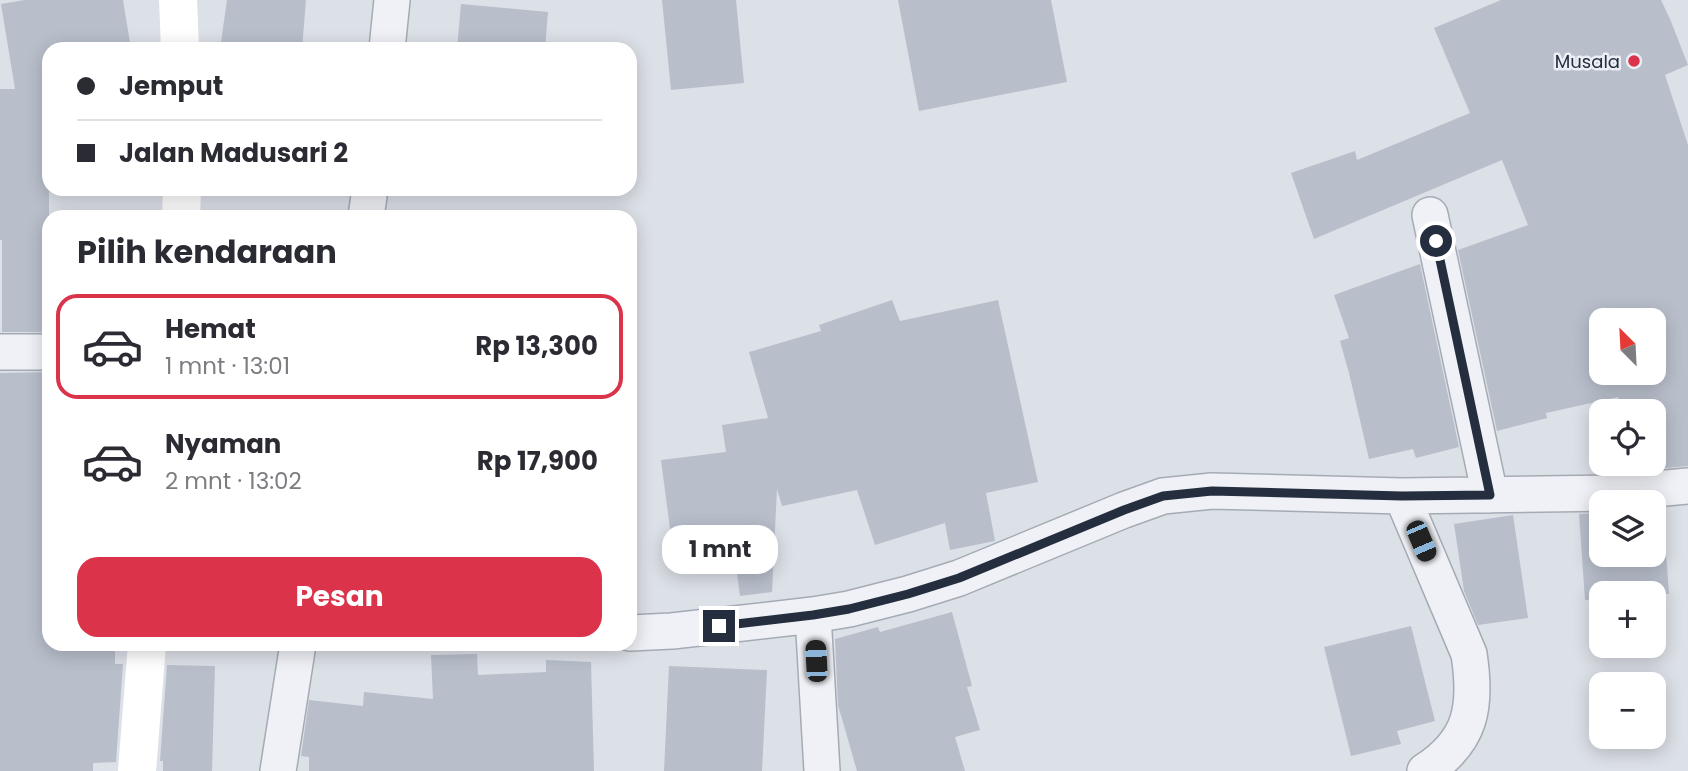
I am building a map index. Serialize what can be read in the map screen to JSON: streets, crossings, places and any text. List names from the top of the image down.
{
  "places": ["Musala"],
  "north": "top left",
  "page": {
    "banner": ["Jemput", "Jalan Madusari 2"],
    "heading": "Pilih kendaraan",
    "list": [
      {
        "name": "Hemat",
        "note": "1 mnt · 13:01",
        "value": "Rp 13,300"
      },
      {
        "name": "Nyaman",
        "note": "2 mnt · 13:02",
        "value": "Rp 17,900"
      }
    ],
    "map_buttons": ["+", "−"],
    "bubble": "1 mnt",
    "buttons": "Pesan"
  }
}
